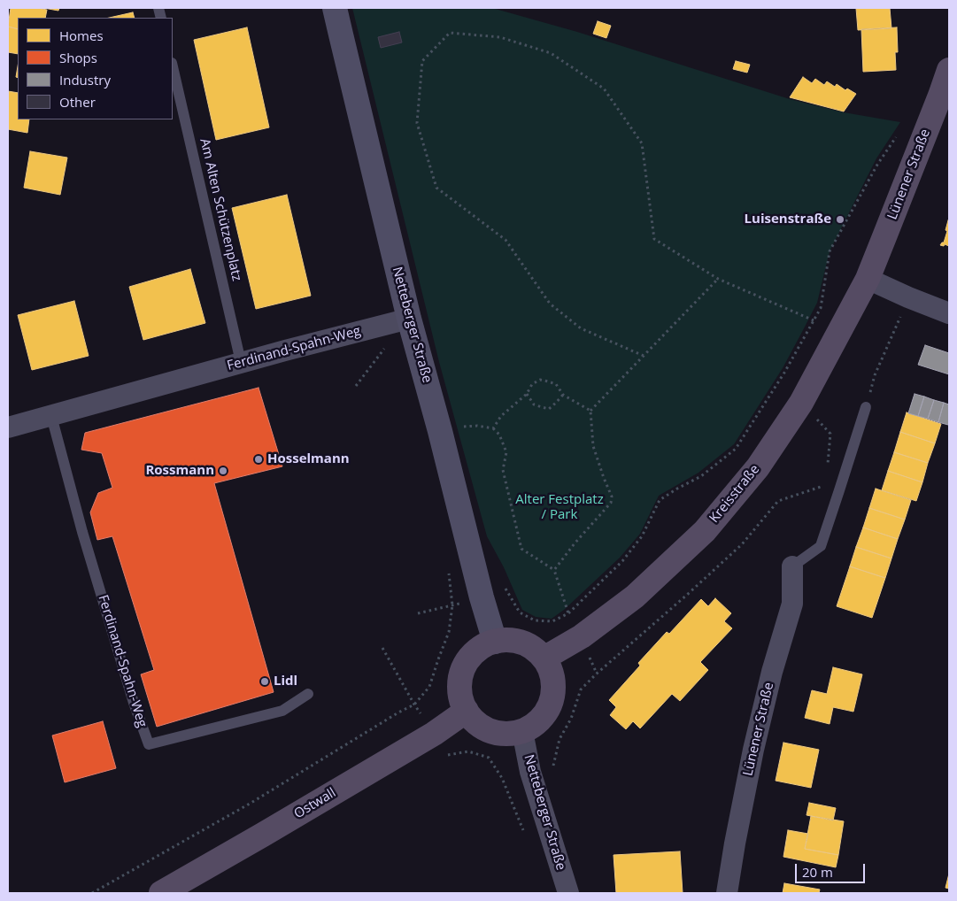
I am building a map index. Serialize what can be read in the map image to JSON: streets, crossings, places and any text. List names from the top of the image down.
{
  "streets": {
    "main road": ["Lünener Straße", "Kreisstraße", "Ostwall"],
    "street": ["Netteberger Straße", "Ferdinand-Spahn-Weg"],
    "lane": ["Am Alten Schützenplatz"]
  },
  "crossings": [
    ["Lünener Straße", "Kreisstraße"],
    ["Am Alten Schützenplatz", "Ferdinand-Spahn-Weg"],
    ["Netteberger Straße", "Ferdinand-Spahn-Weg"],
    ["Netteberger Straße", "Kreisstraße"],
    ["Netteberger Straße", "Ostwall"],
    ["Kreisstraße", "Ostwall"]
  ],
  "parks": ["Alter Festplatz / Park"],
  "places": [
    "Luisenstraße",
    "Hosselmann",
    "Rossmann",
    "Lidl"
  ],
  "legend": [
    "Homes",
    "Shops",
    "Industry",
    "Other"
  ],
  "scale_bar": "20 m"
}
